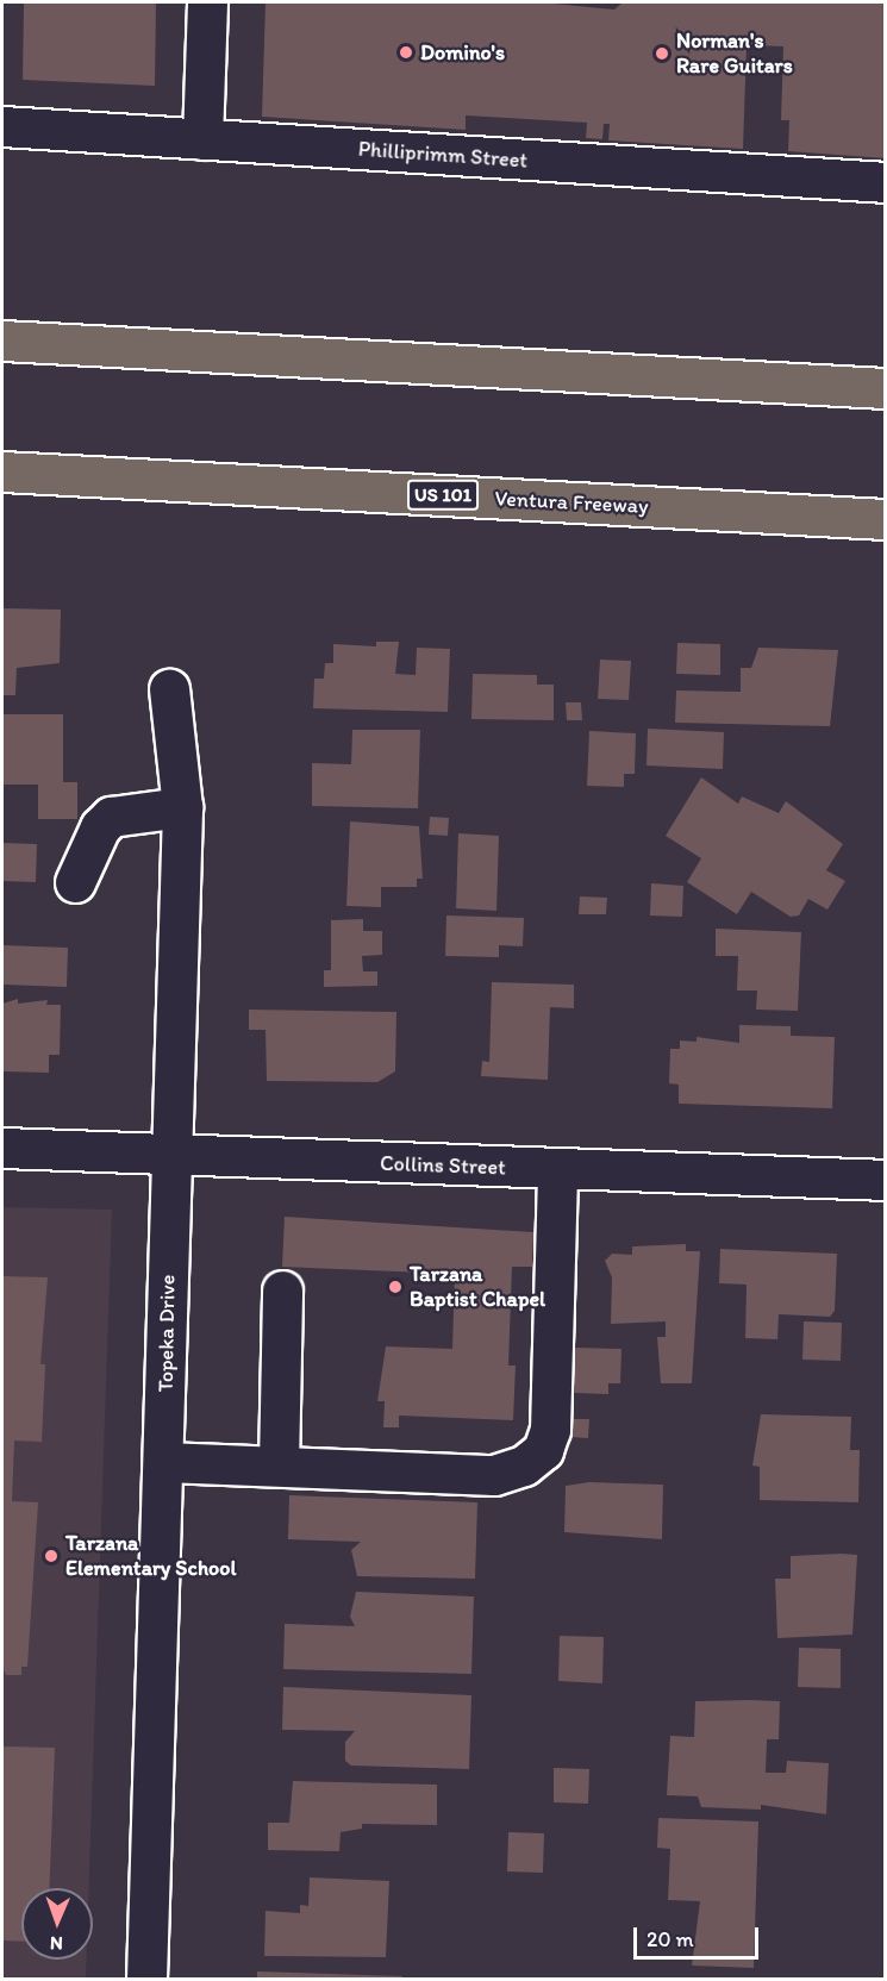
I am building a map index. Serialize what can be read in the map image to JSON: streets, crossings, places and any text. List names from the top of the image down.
{
  "streets": {
    "highway": ["US 101", "Ventura Freeway"],
    "street": ["Philliprimm Street", "Collins Street", "Topeka Drive"]
  },
  "crossings": [
    ["Collins Street", "Topeka Drive"]
  ],
  "places": [
    "Domino's",
    "Norman's Rare Guitars",
    "Tarzana Baptist Chapel",
    "Tarzana Elementary School"
  ],
  "scale_bar": "20 m",
  "north": "bottom"
}
